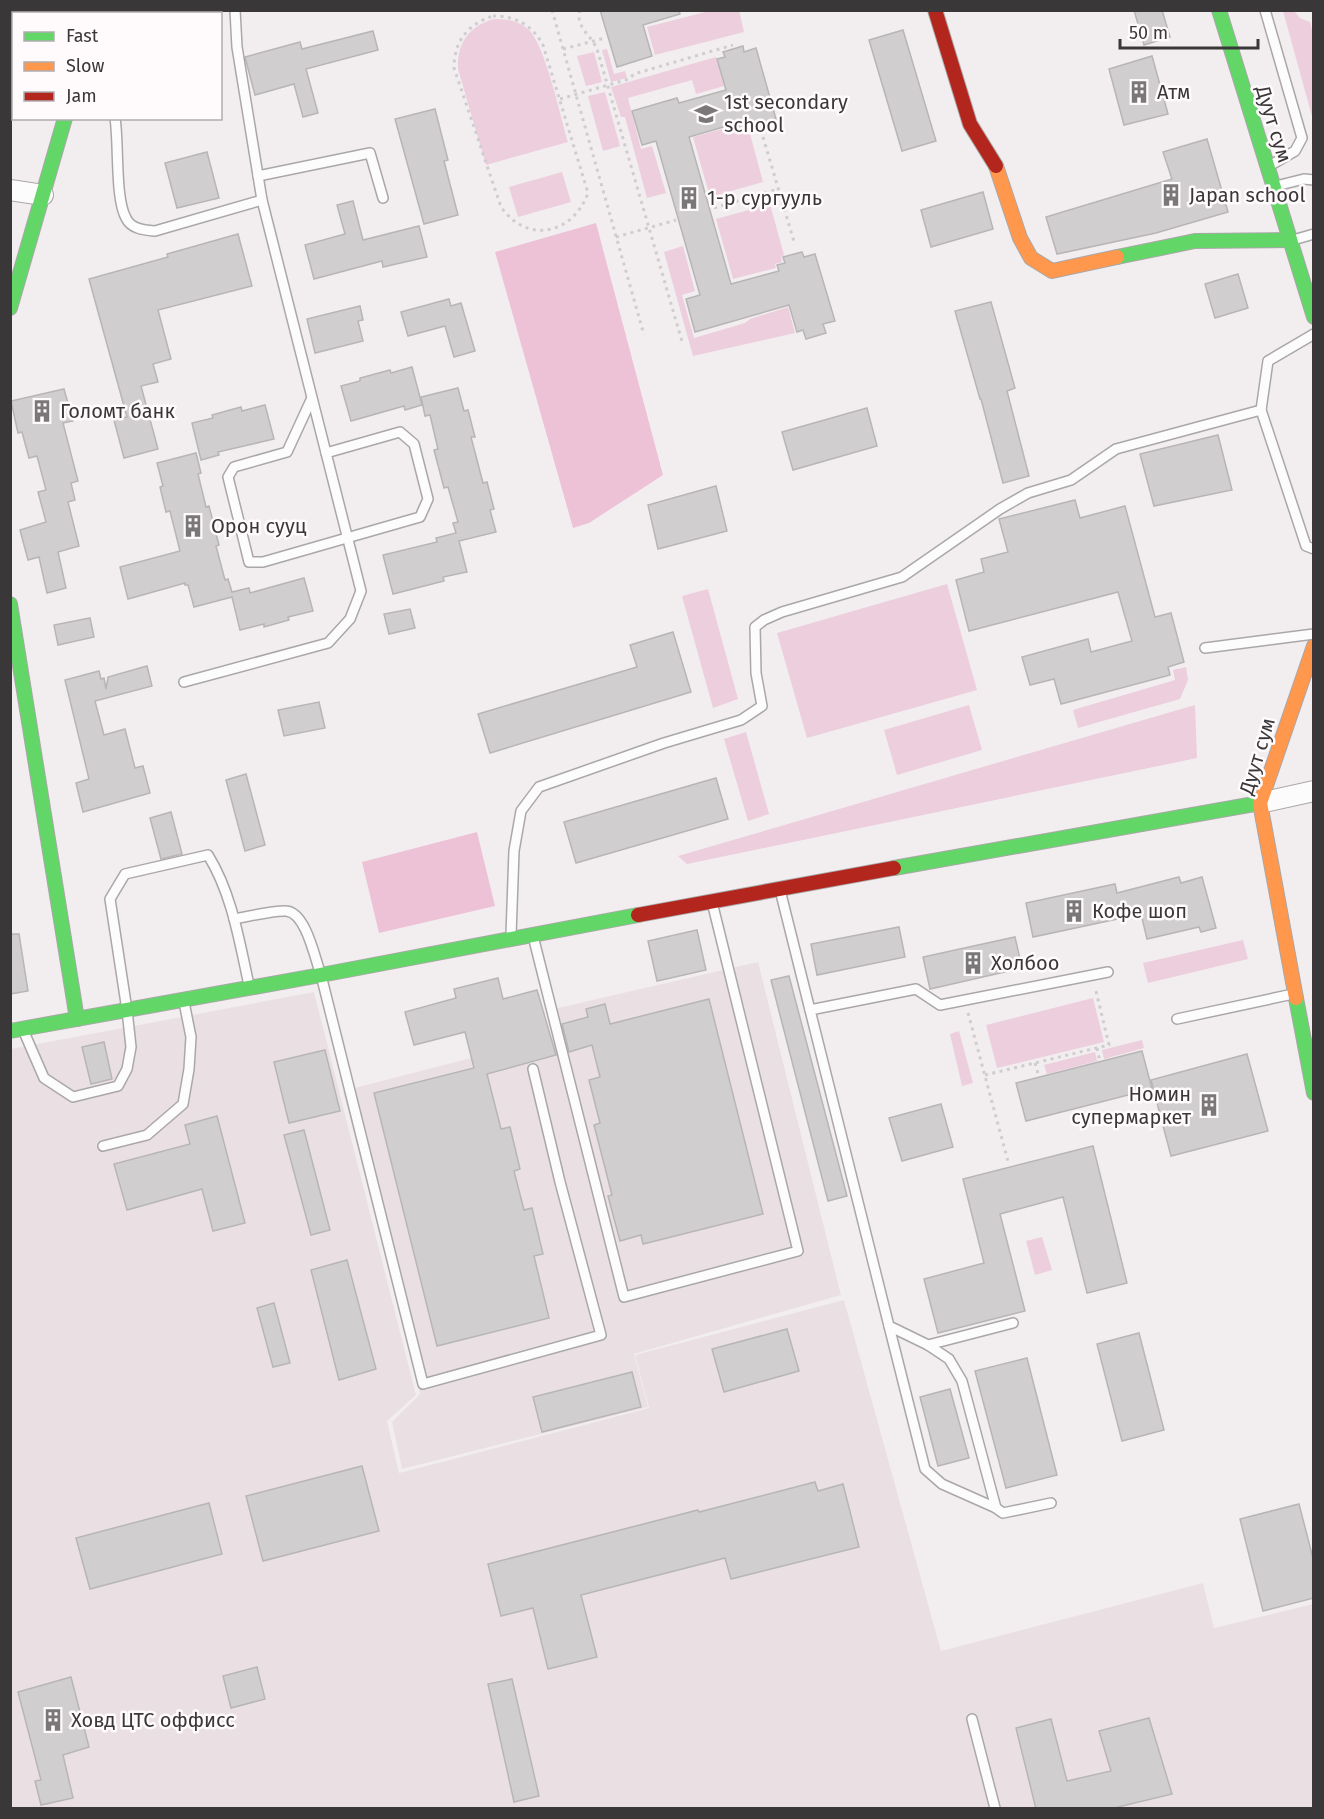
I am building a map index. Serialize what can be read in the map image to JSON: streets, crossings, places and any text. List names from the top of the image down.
{
  "streets": {
    "street": ["Дуут сум"]
  },
  "places": {
    "building": [
      "Атм",
      "Japan school",
      "1-р сургууль",
      "Голомт банк",
      "Орон сууц",
      "Кофе шоп",
      "Холбоо",
      "Номин супермаркет",
      "Ховд ЦТС оффисс"
    ],
    "school or university": ["1st secondary school"]
  },
  "legend": ["Fast", "Slow", "Jam"],
  "scale_bar": "50 m"
}
